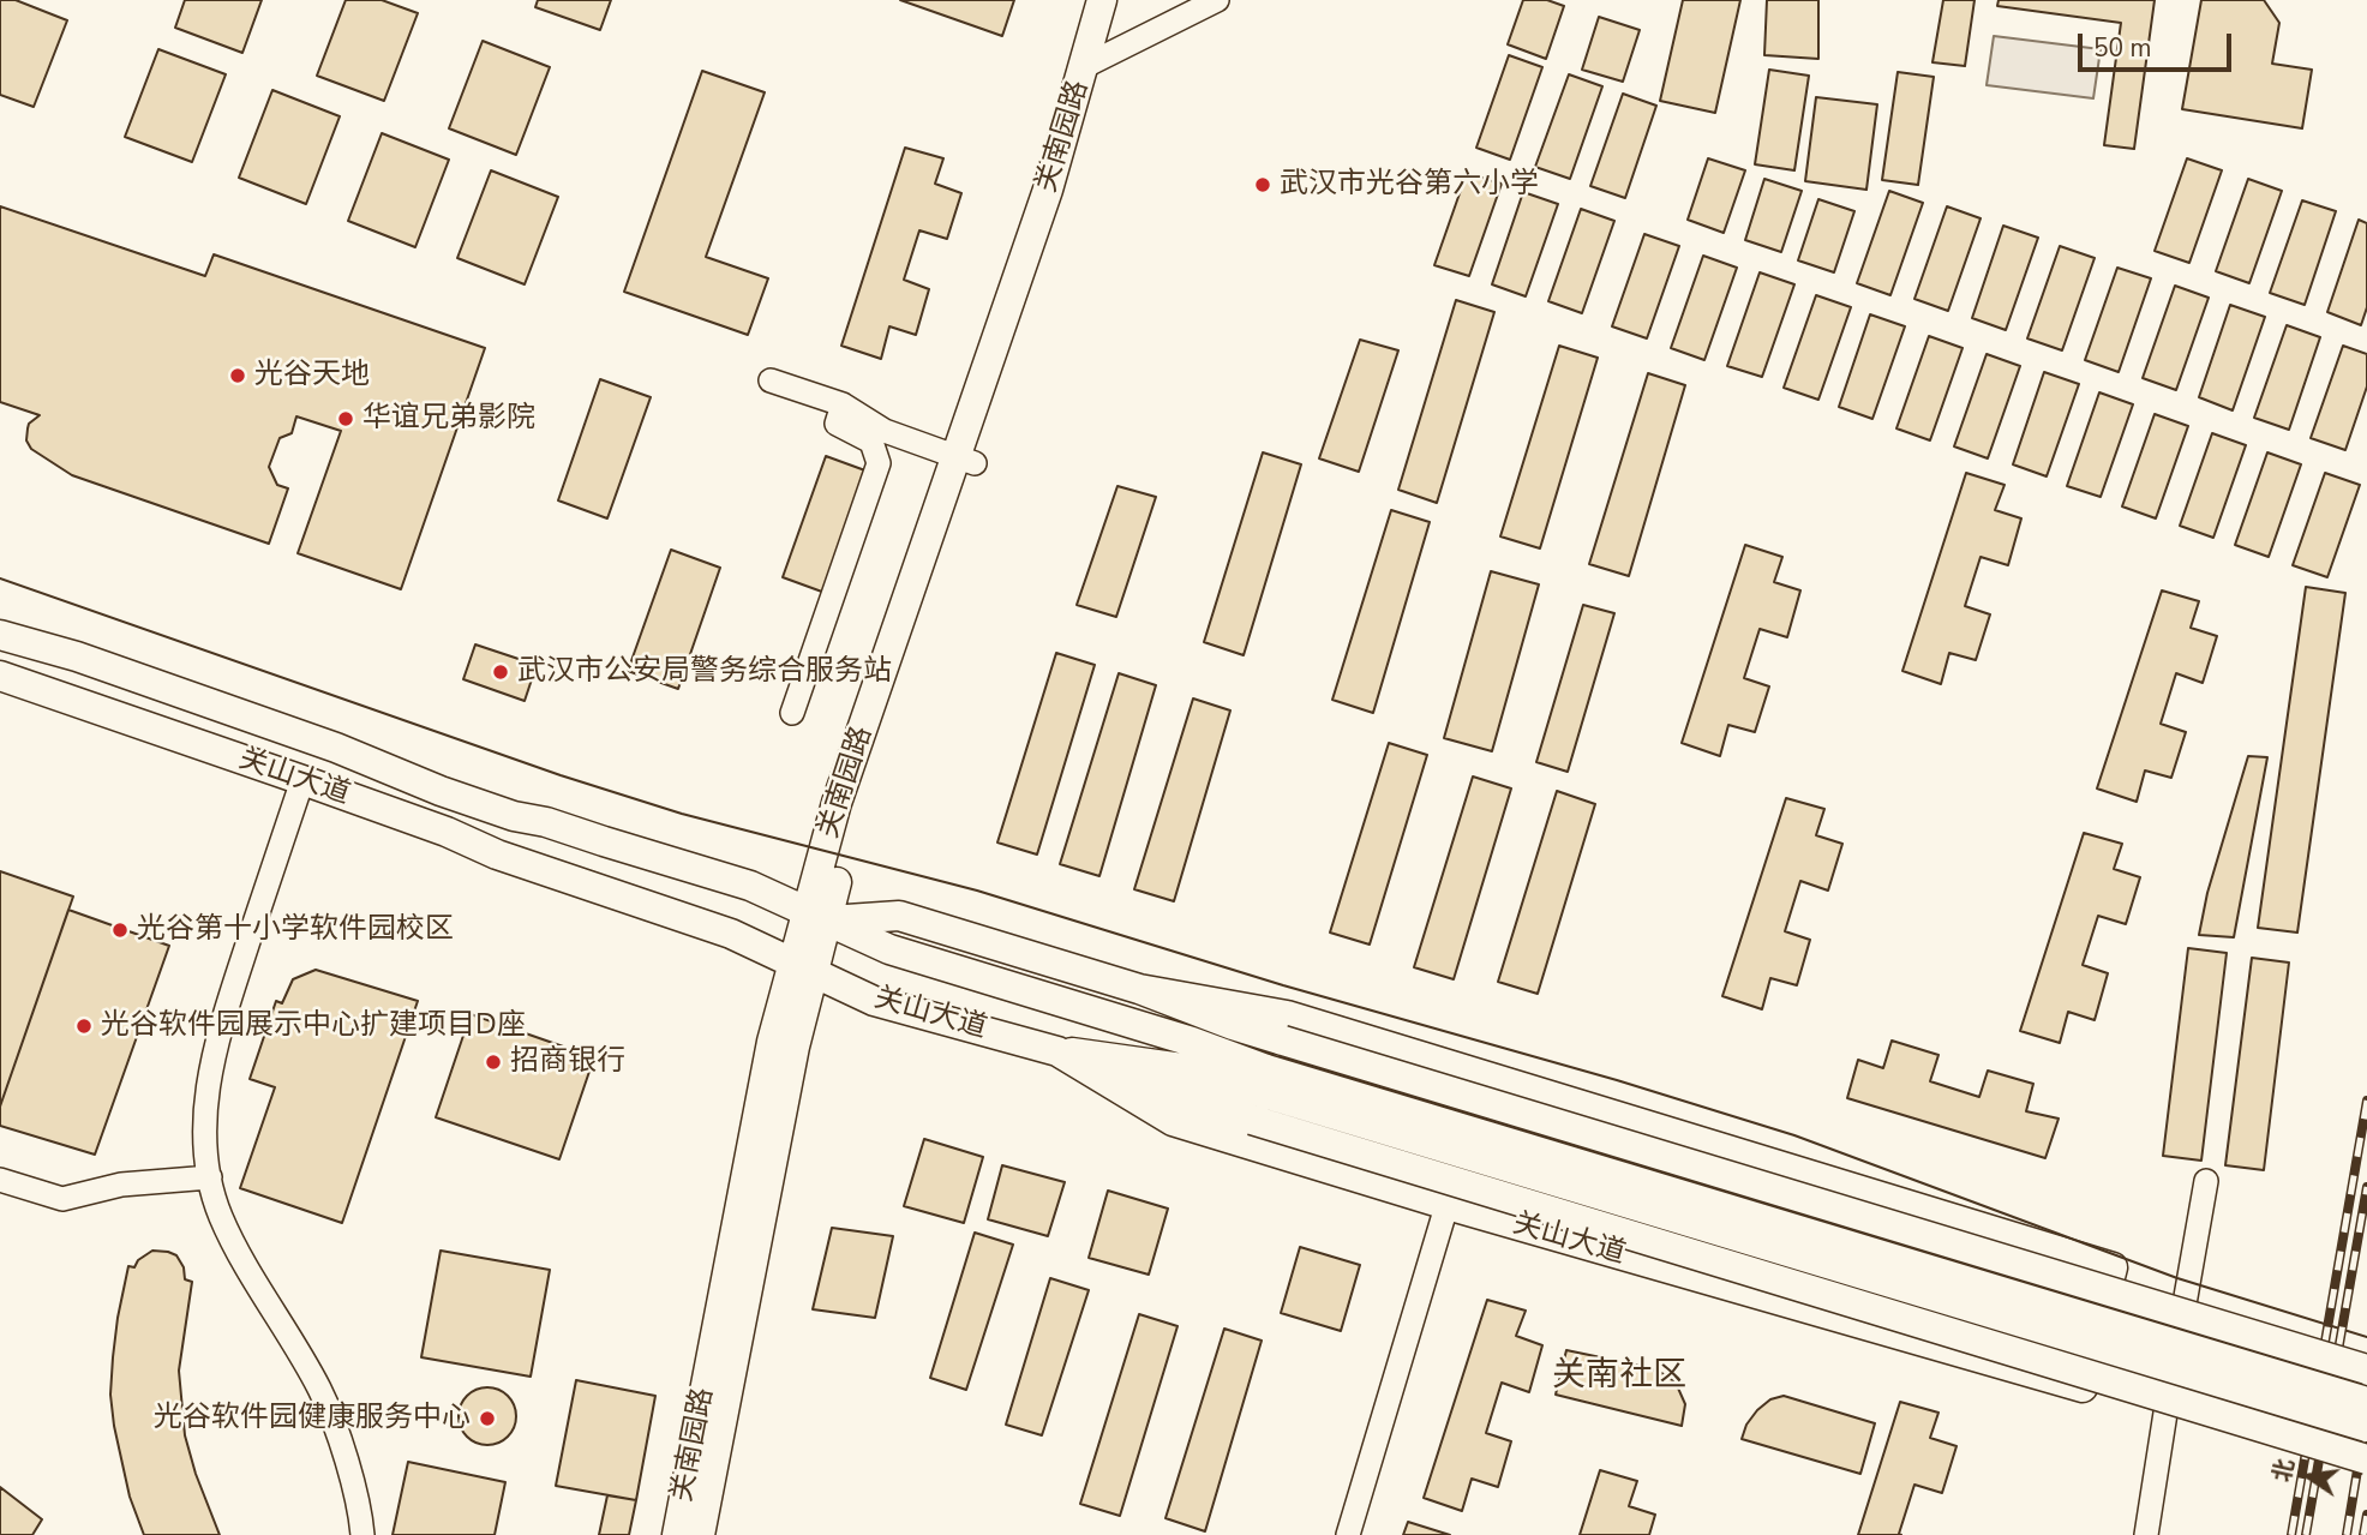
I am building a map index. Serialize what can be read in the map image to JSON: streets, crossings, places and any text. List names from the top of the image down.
{
  "streets": {
    "main road": ["关南园路", "关山大道"]
  },
  "crossings": [
    ["关南园路", "关山大道"]
  ],
  "districts": ["关南社区"],
  "places": [
    "武汉市光谷第六小学",
    "光谷天地",
    "华谊兄弟影院",
    "武汉市公安局警务综合服务站",
    "光谷第十小学软件园校区",
    "光谷软件园展示中心扩建项目D座",
    "招商银行",
    "光谷软件园健康服务中心"
  ],
  "scale_bar": "50 m",
  "north": "left"
}
